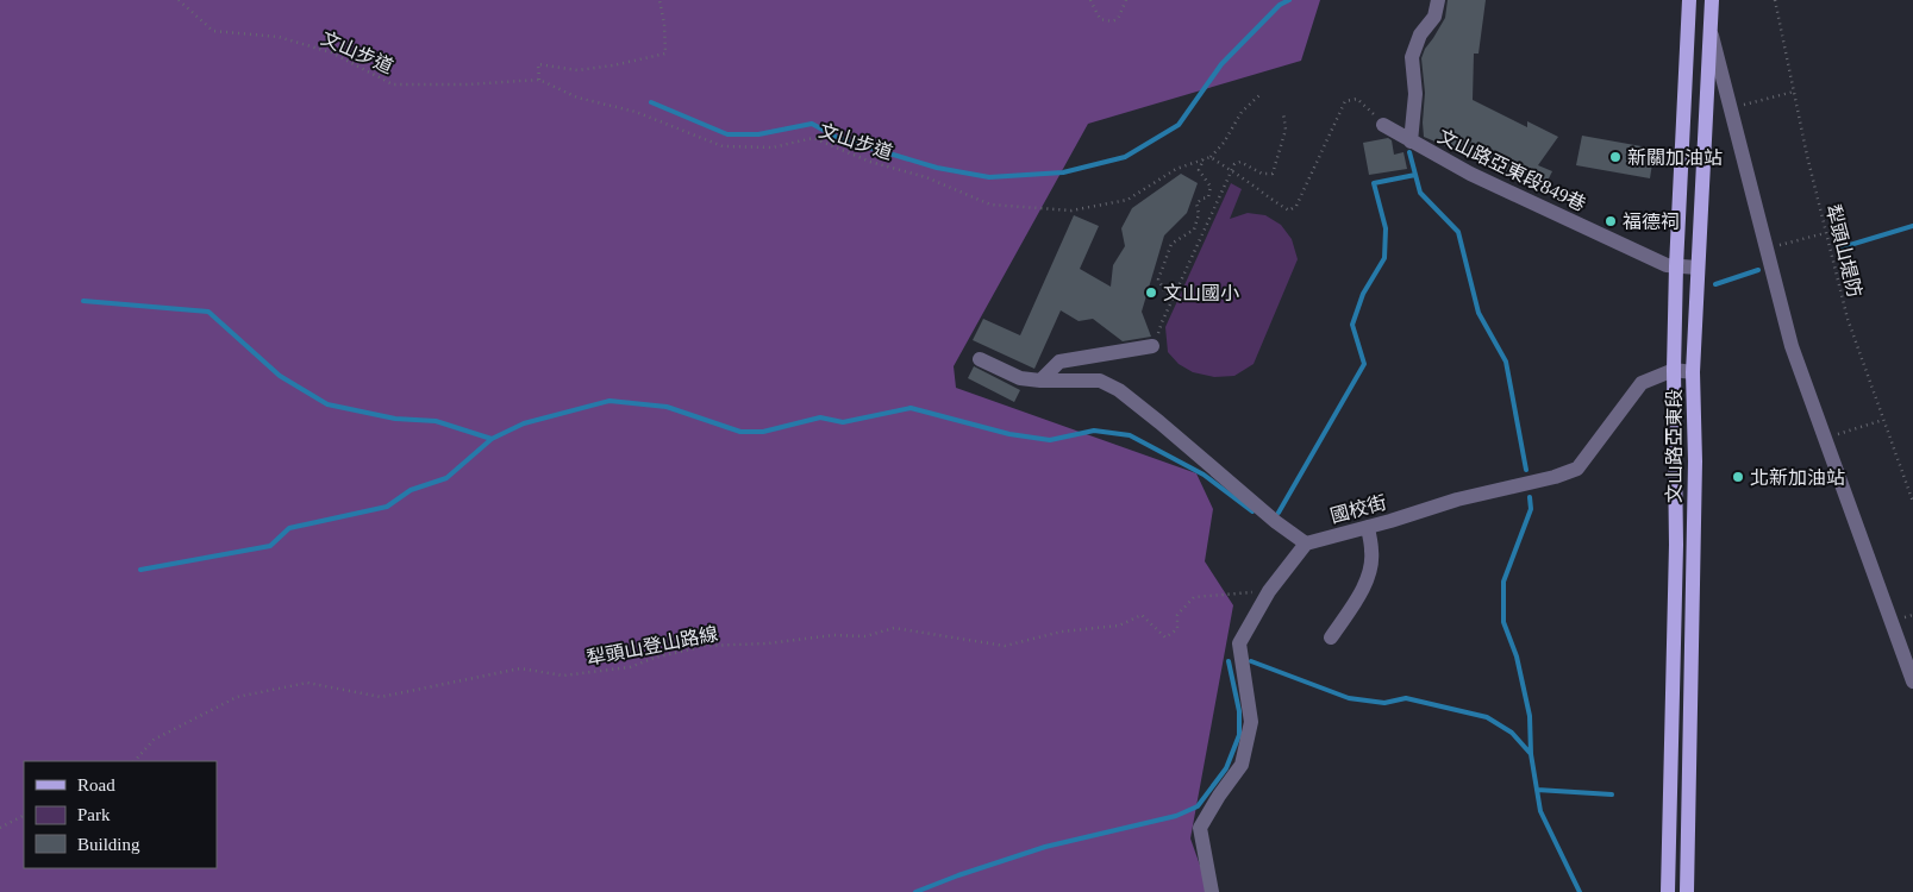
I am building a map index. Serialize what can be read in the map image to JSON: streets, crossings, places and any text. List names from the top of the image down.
{
  "streets": {
    "main road": ["文山路亞東段"],
    "street": ["文山路亞東段849巷", "國校街"],
    "path": ["文山步道", "犁頭山堤防", "犁頭山登山路線"]
  },
  "crossings": [
    ["文山路亞東段849巷", "文山路亞東段"],
    ["文山路亞東段", "國校街"]
  ],
  "places": [
    "新關加油站",
    "福德祠",
    "文山國小",
    "北新加油站"
  ],
  "legend": ["Road", "Park", "Building"]
}
